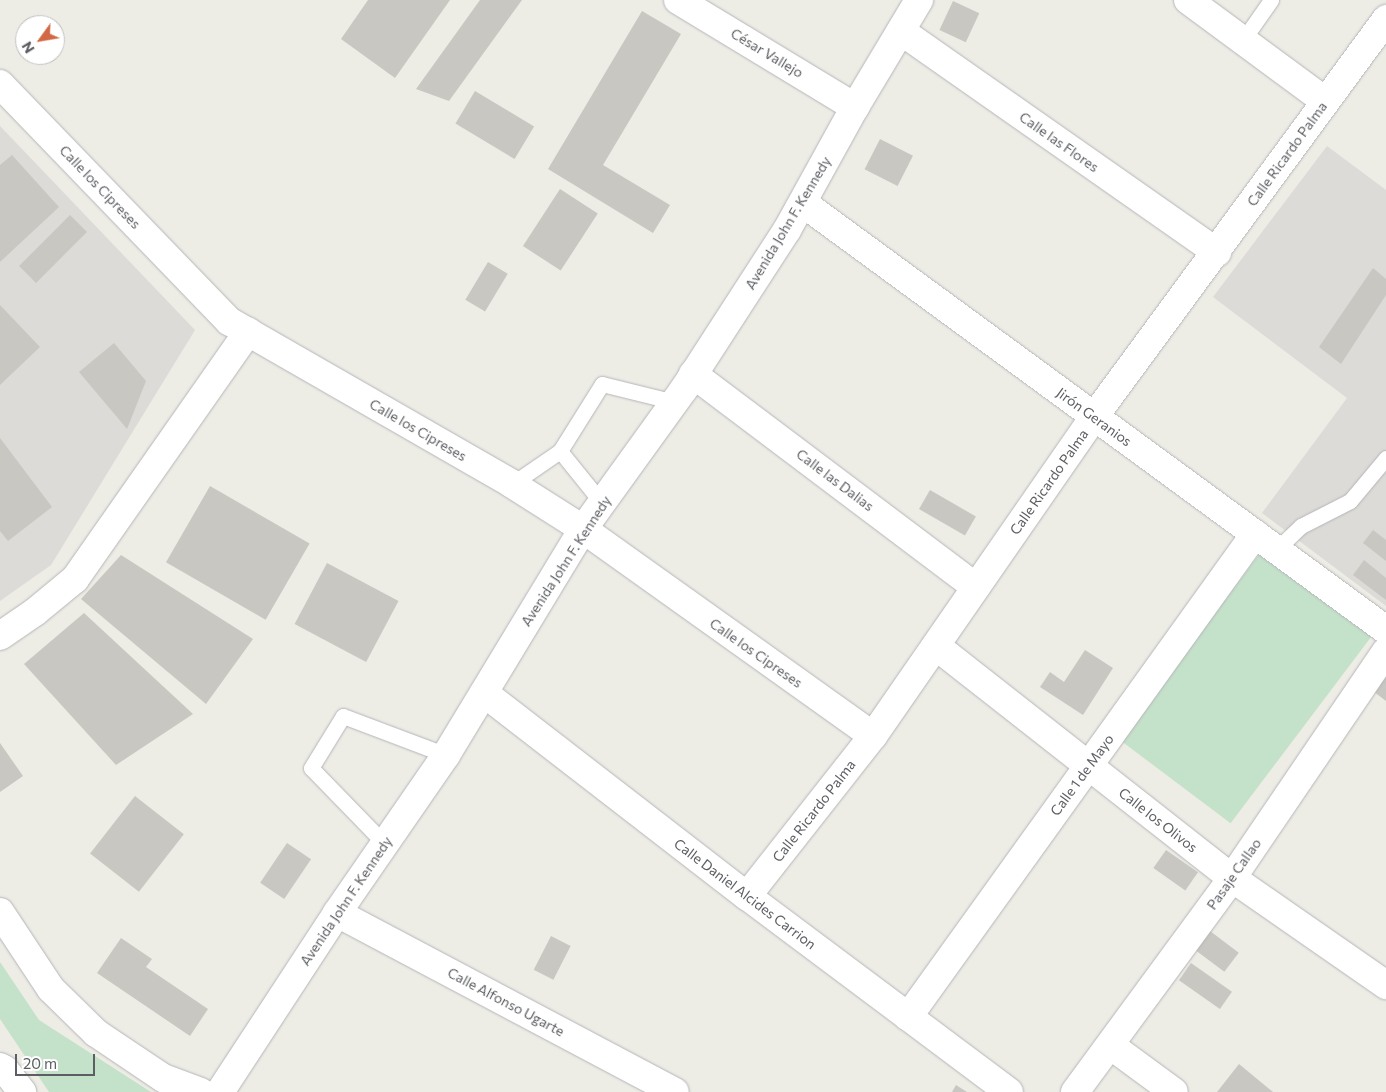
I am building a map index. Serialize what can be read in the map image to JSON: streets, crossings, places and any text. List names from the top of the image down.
{
  "streets": {
    "street": [
      "César Vallejo",
      "Calle las Flores",
      "Calle Ricardo Palma",
      "Calle los Cipreses",
      "Avenida John F. Kennedy",
      "Jirón Geranios",
      "Calle las Dalias",
      "Calle 1 de Mayo",
      "Calle los Olivos",
      "Pasaje Callao",
      "Calle Daniel Alcides Carrion",
      "Calle Alfonso Ugarte"
    ]
  },
  "crossings": [
    ["César Vallejo", "Avenida John F. Kennedy"],
    ["Calle las Flores", "Calle Ricardo Palma"],
    ["Calle las Flores", "Avenida John F. Kennedy"],
    ["Calle Ricardo Palma", "Calle los Cipreses"],
    ["Calle Ricardo Palma", "Jirón Geranios"],
    ["Calle Ricardo Palma", "Calle las Dalias"],
    ["Calle Ricardo Palma", "Calle los Olivos"],
    ["Calle Ricardo Palma", "Calle Daniel Alcides Carrion"],
    ["Calle los Cipreses", "Avenida John F. Kennedy"],
    ["Avenida John F. Kennedy", "Jirón Geranios"],
    ["Avenida John F. Kennedy", "Calle las Dalias"],
    ["Avenida John F. Kennedy", "Calle Daniel Alcides Carrion"],
    ["Avenida John F. Kennedy", "Calle Alfonso Ugarte"],
    ["Jirón Geranios", "Calle 1 de Mayo"],
    ["Calle 1 de Mayo", "Calle los Olivos"],
    ["Calle 1 de Mayo", "Calle Daniel Alcides Carrion"],
    ["Calle los Olivos", "Pasaje Callao"]
  ],
  "scale_bar": "20 m",
  "north": "bottom left"
}
